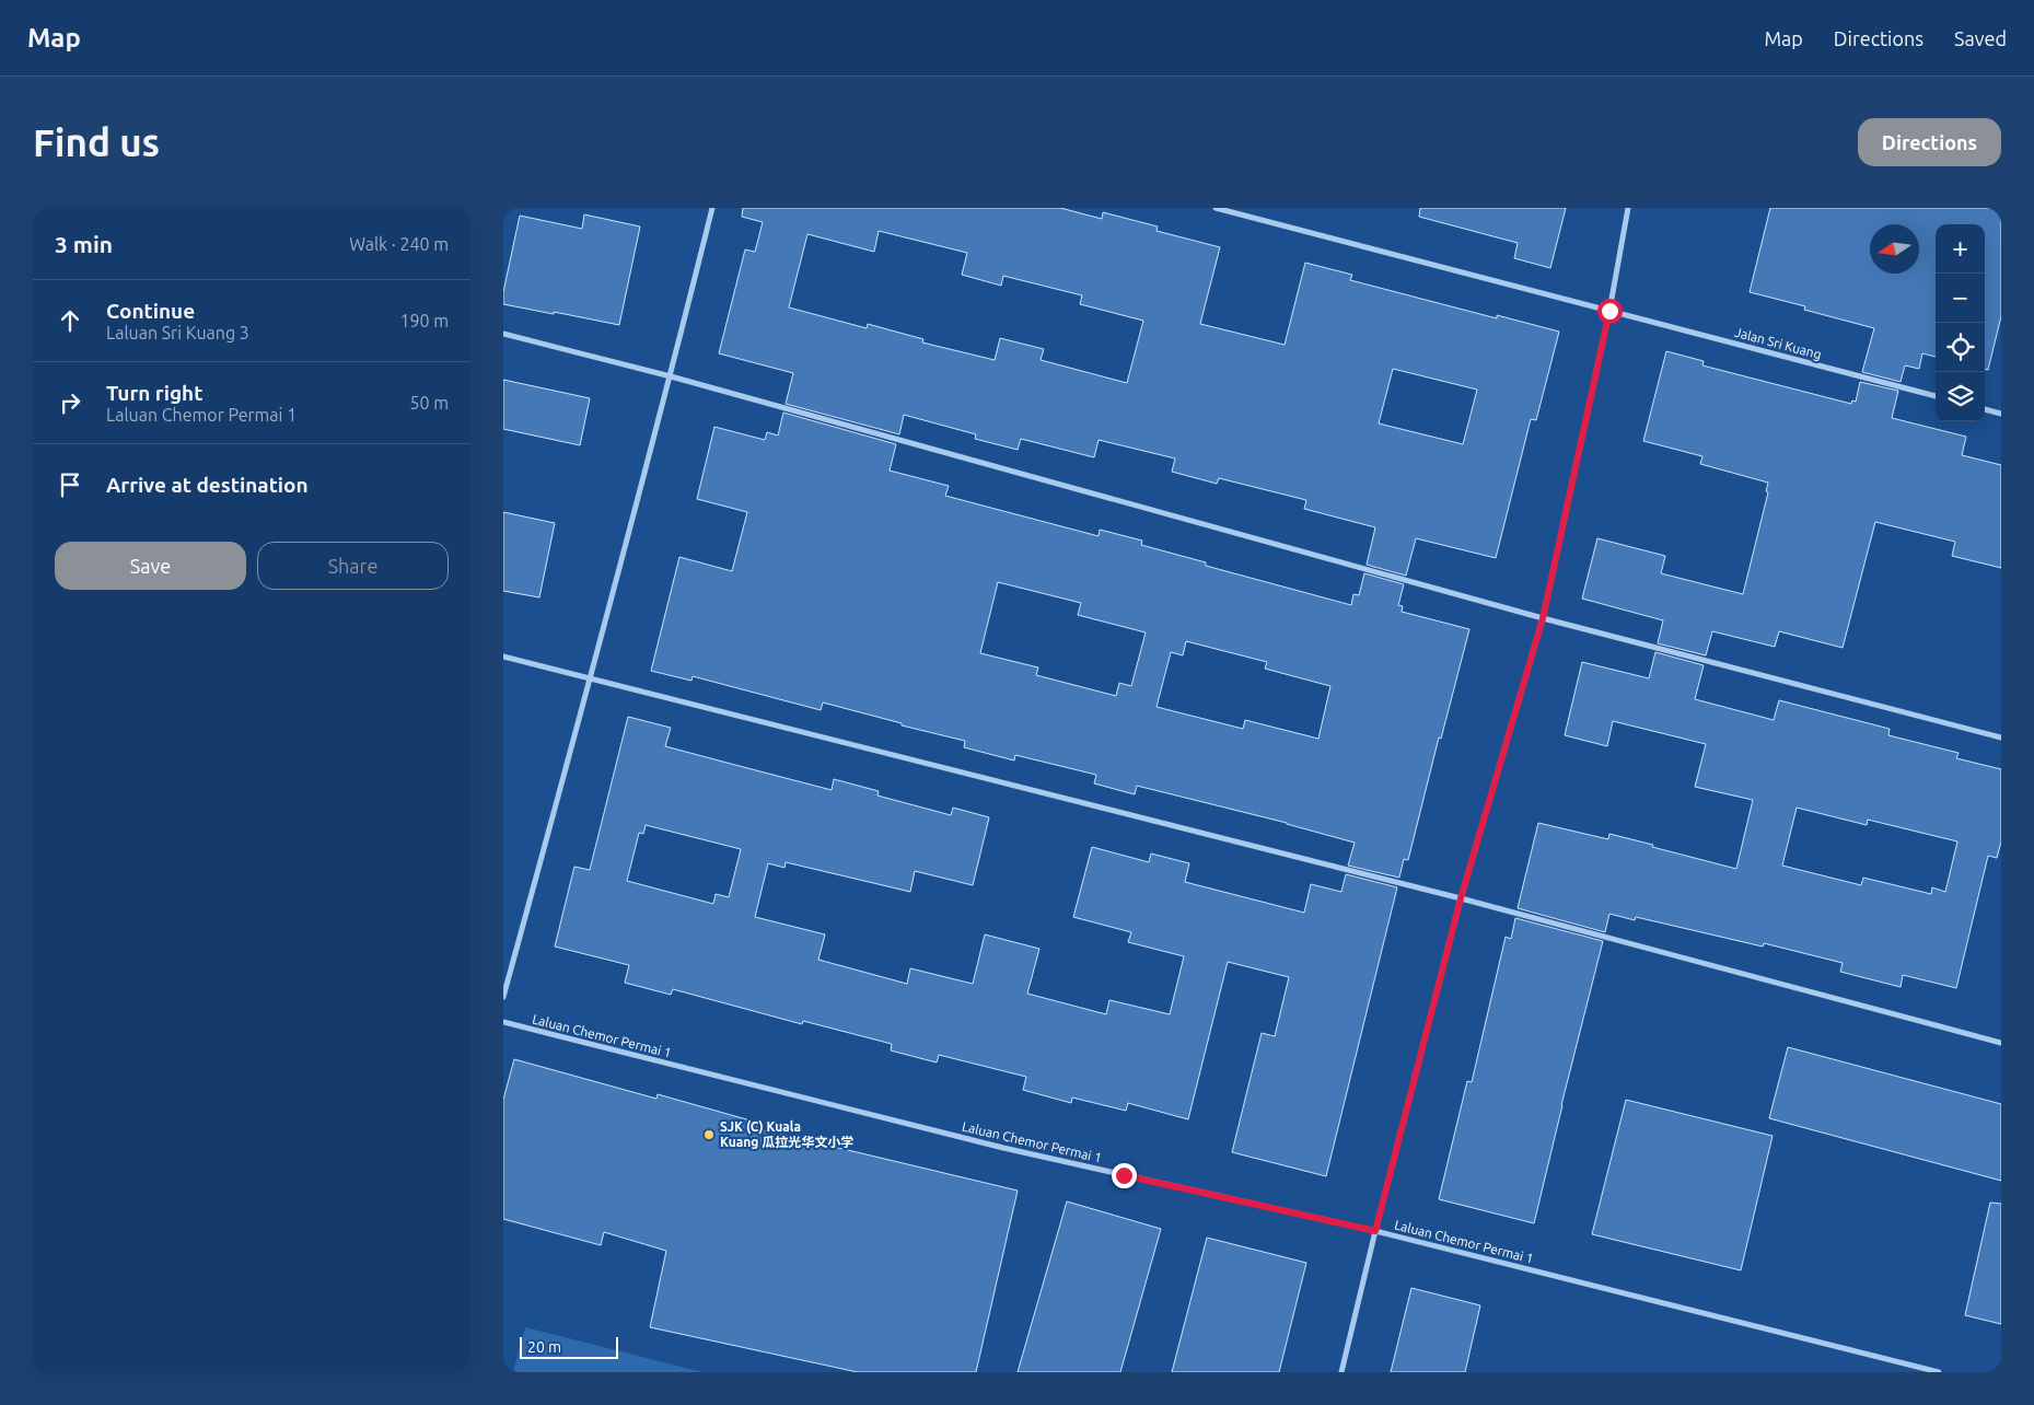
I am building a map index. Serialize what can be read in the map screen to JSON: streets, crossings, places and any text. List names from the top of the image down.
{
  "streets": {
    "street": ["Jalan Sri Kuang", "Laluan Chemor Permai 1"]
  },
  "places": ["SJK (C) Kuala Kuang 瓜拉光华文小学"],
  "scale_bar": "20 m",
  "north": "left",
  "page": {
    "header": "Map",
    "nav": ["Map", "Directions", "Saved"],
    "buttons": [
      "Directions",
      ["Save", "Share"]
    ],
    "title": "Find us",
    "heading": ["3 min", "Walk · 240 m"],
    "map_buttons": ["+", "−"],
    "list": [
      ["Continue", "Laluan Sri Kuang 3", "190 m"],
      ["Turn right", "Laluan Chemor Permai 1", "50 m"],
      "Arrive at destination"
    ],
    "scale": "20 m"
  }
}
